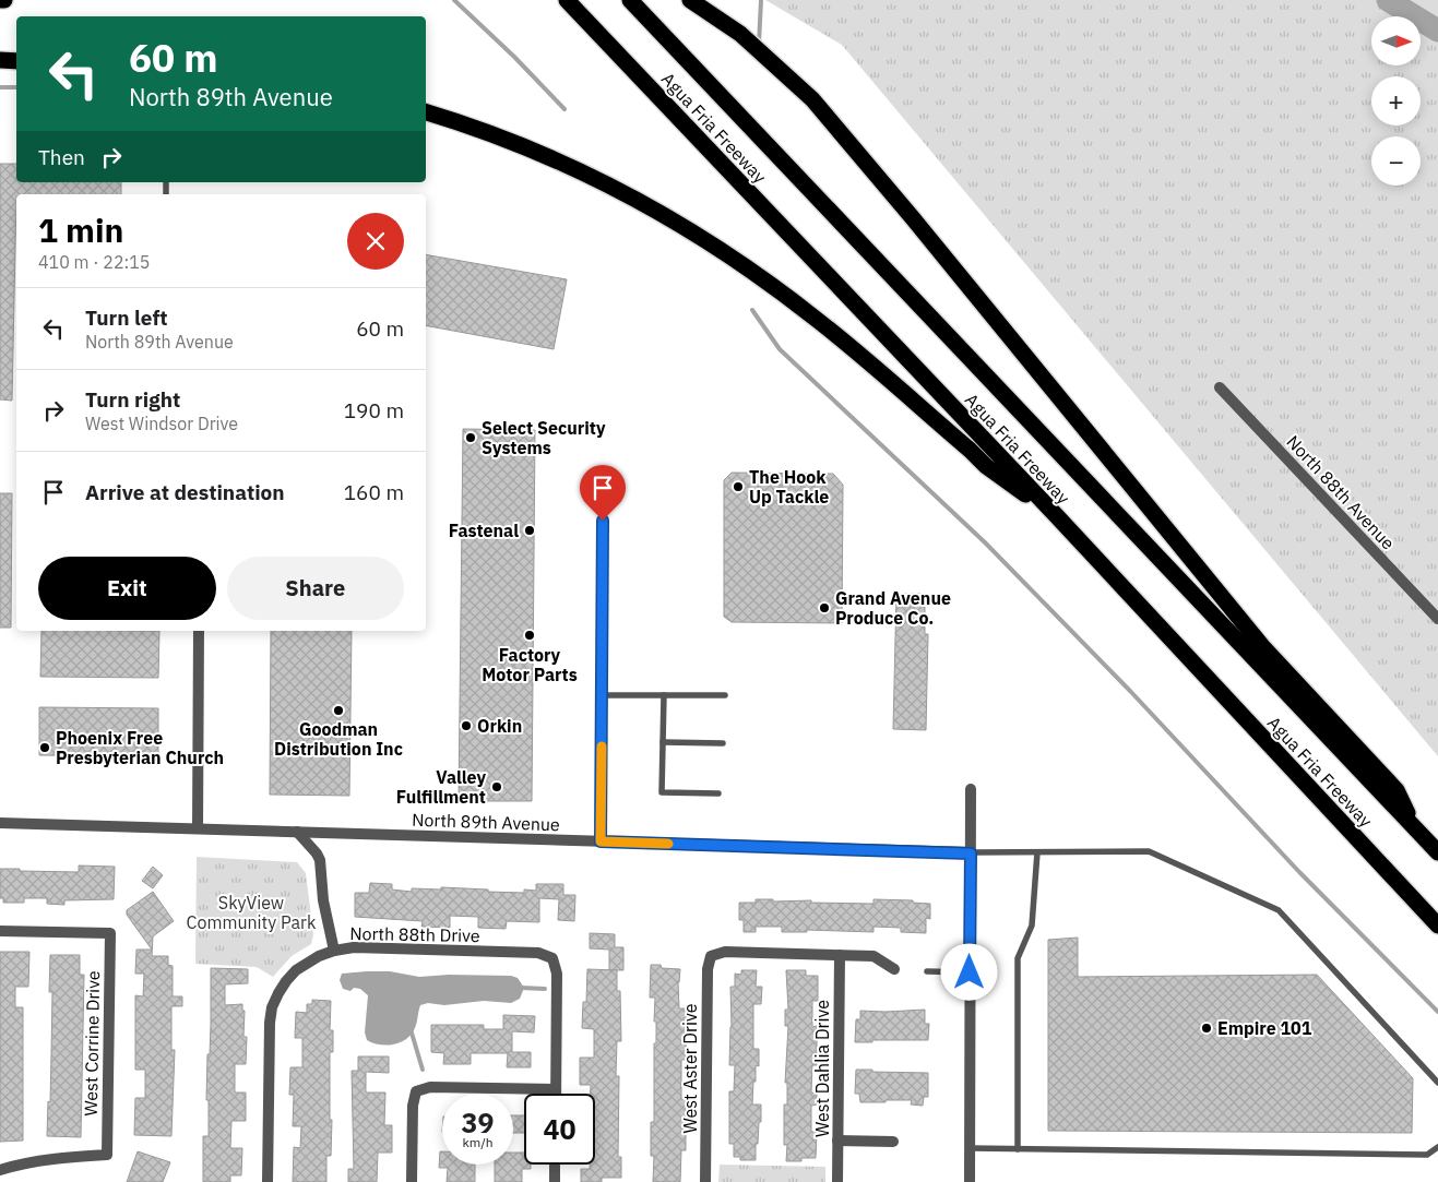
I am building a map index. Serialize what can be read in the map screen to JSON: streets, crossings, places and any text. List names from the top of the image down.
{
  "streets": {
    "highway": ["Agua Fria Freeway"],
    "street": [
      "North 88th Avenue",
      "North 89th Avenue",
      "North 88th Drive",
      "West Corrine Drive",
      "West Aster Drive",
      "West Dahlia Drive"
    ]
  },
  "crossings": [
    ["West Aster Drive", "West Dahlia Drive"]
  ],
  "parks": ["SkyView Community Park"],
  "places": [
    "Select Security Systems",
    "The Hook Up Tackle",
    "Fastenal",
    "Grand Avenue Produce Co.",
    "Factory Motor Parts",
    "Goodman Distribution Inc",
    "Orkin",
    "Phoenix Free Presbyterian Church",
    "Valley Fulfillment",
    "Empire 101"
  ],
  "north": "right",
  "page": {
    "map_buttons": ["+", "−"],
    "turn": ["60 m", "North 89th Avenue"],
    "then": "Then",
    "heading": ["1 min", "410 m · 22:15"],
    "list": [
      {
        "name": "Turn left",
        "note": "North 89th Avenue",
        "value": "60 m"
      },
      {
        "name": "Turn right",
        "note": "West Windsor Drive",
        "value": "190 m"
      },
      {
        "name": "Arrive at destination",
        "value": "160 m"
      }
    ],
    "buttons": ["Exit", "Share"],
    "speed": "39 km/h",
    "limit": "40"
  }
}
